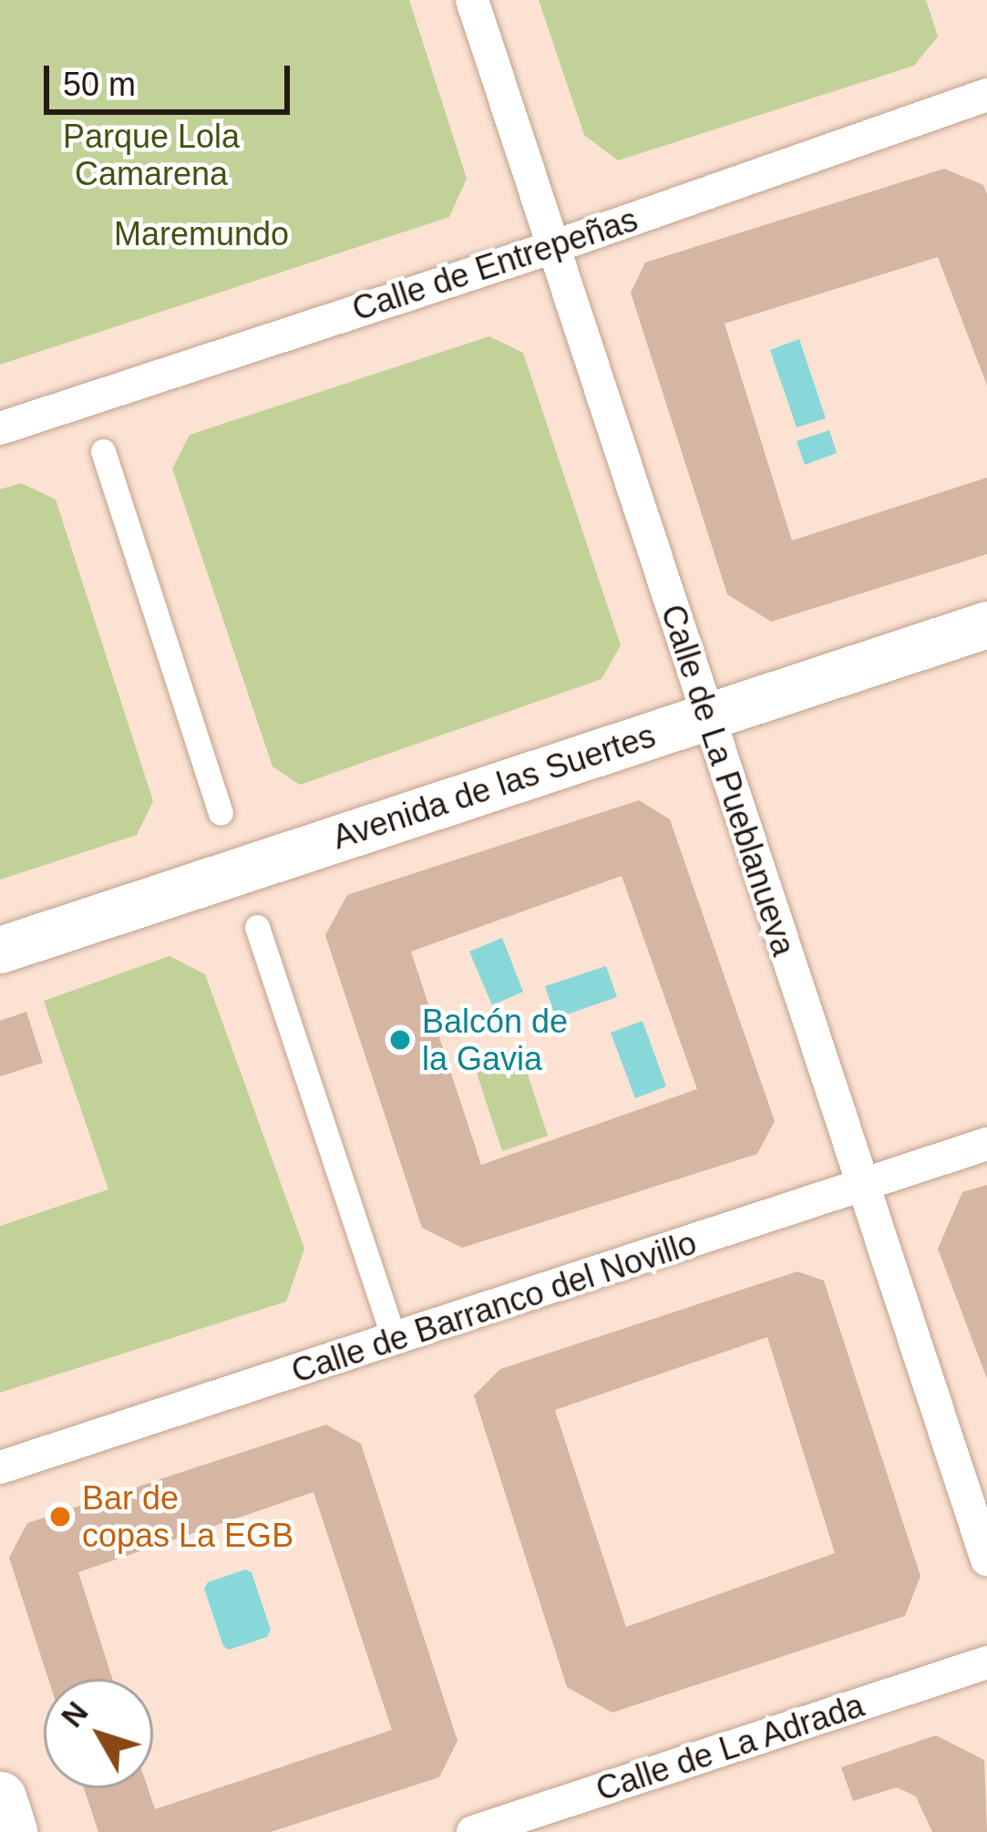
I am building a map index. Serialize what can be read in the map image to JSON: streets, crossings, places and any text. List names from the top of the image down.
{
  "streets": {
    "main road": ["Avenida de las Suertes"],
    "street": [
      "Calle de Entrepeñas",
      "Calle de La Pueblanueva",
      "Calle de Barranco del Novillo",
      "Calle de La Adrada"
    ]
  },
  "crossings": [
    ["Calle de Entrepeñas", "Calle de La Pueblanueva"],
    ["Calle de La Pueblanueva", "Avenida de las Suertes"],
    ["Calle de La Pueblanueva", "Calle de Barranco del Novillo"]
  ],
  "parks": ["Parque Lola Camarena", "Maremundo"],
  "places": ["Balcón de la Gavia", "Bar de copas La EGB"],
  "scale_bar": "50 m",
  "north": "top left"
}
